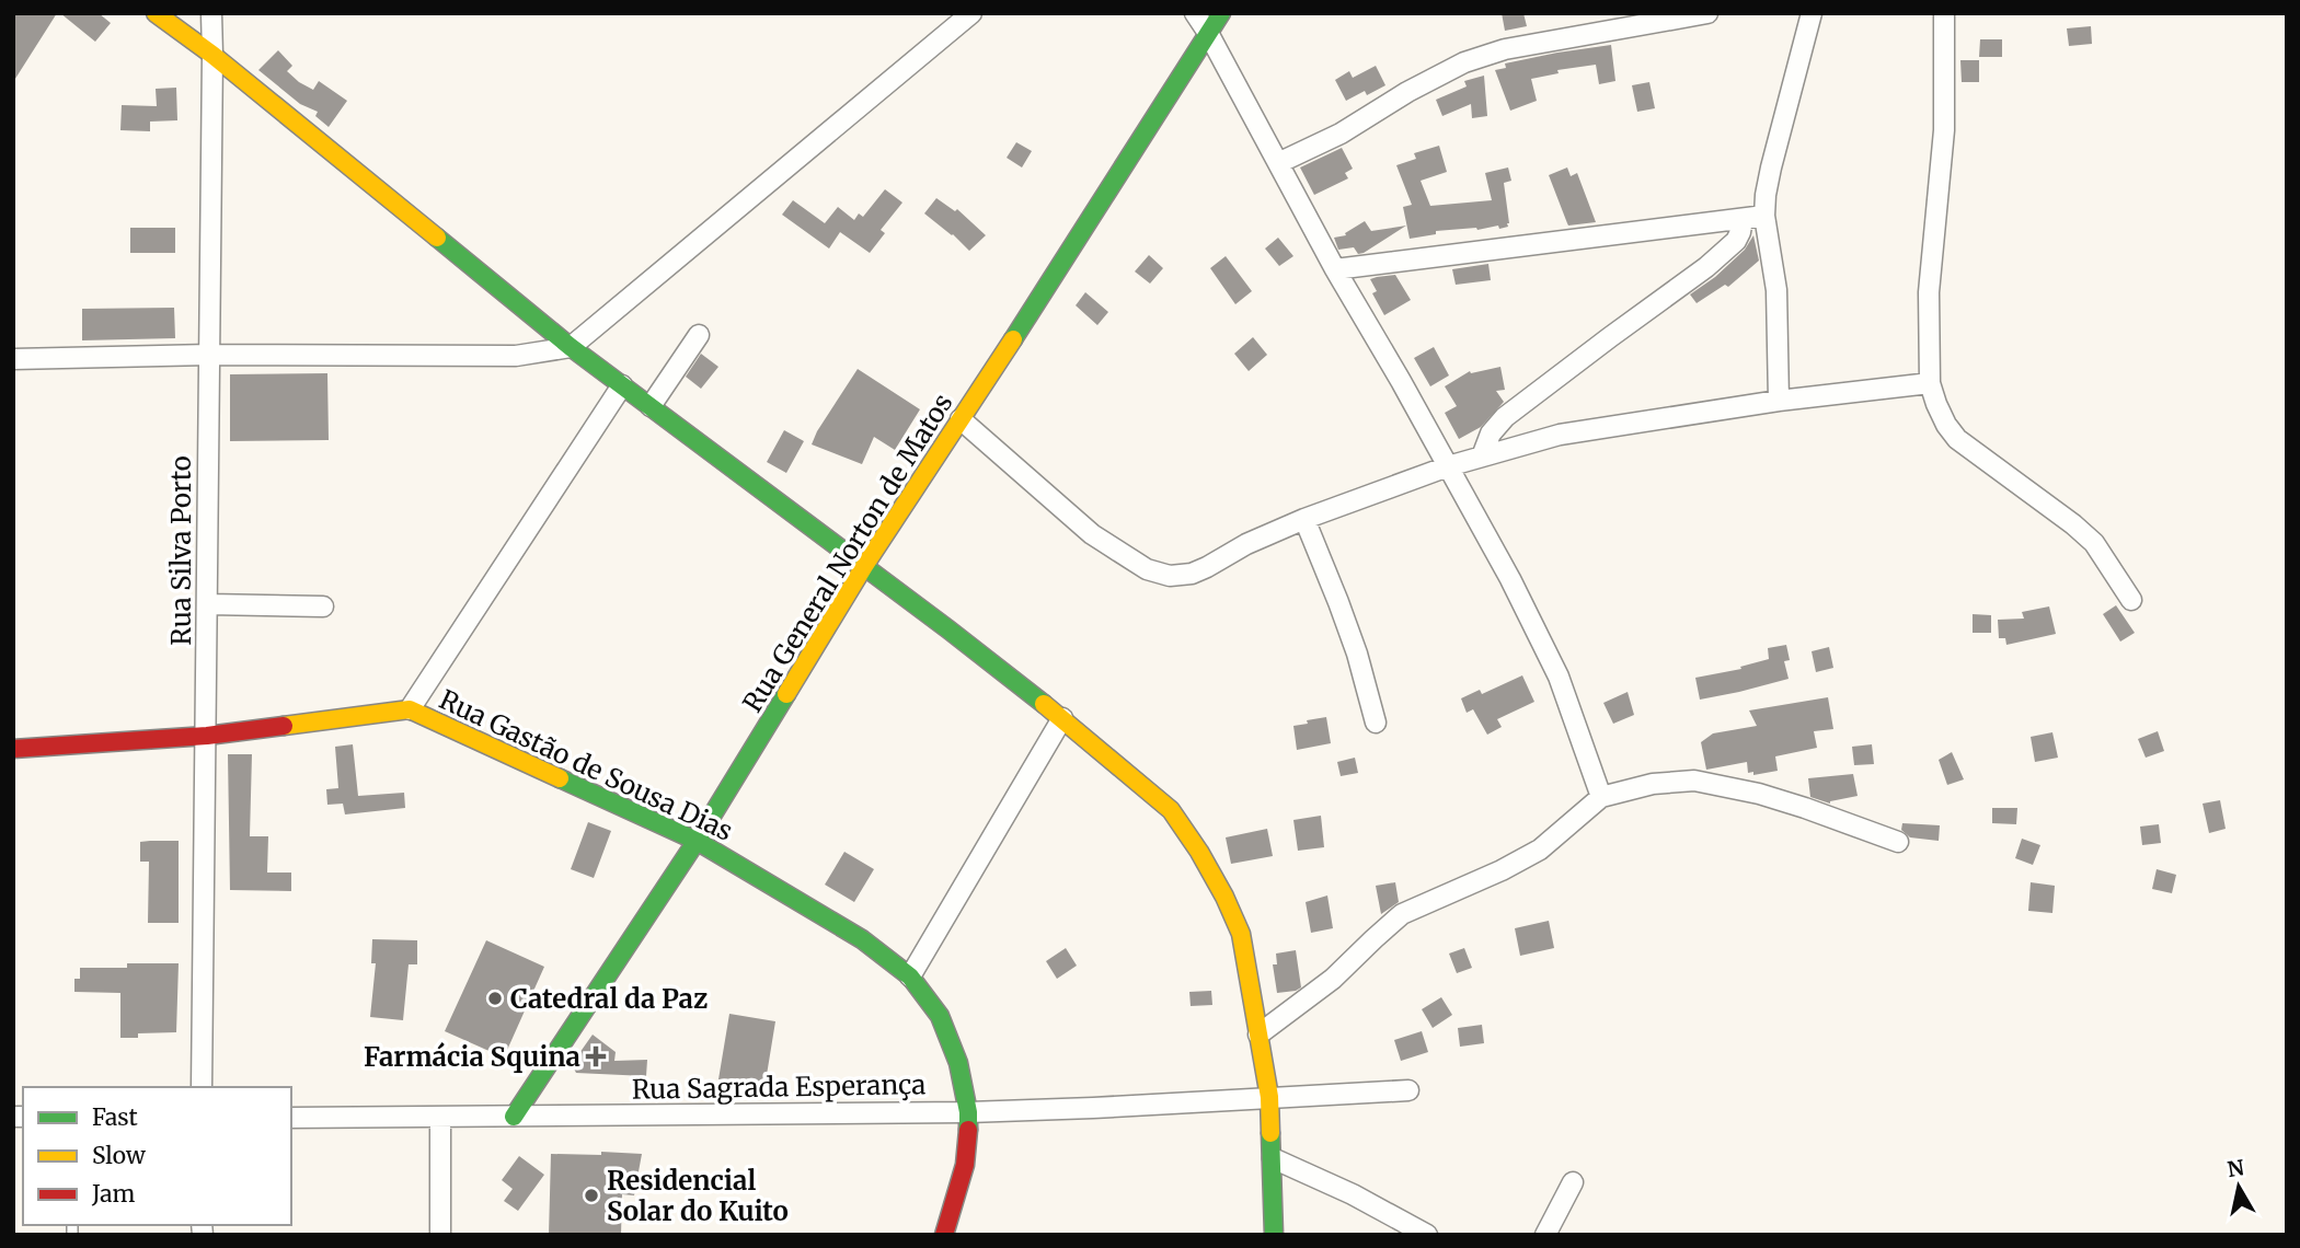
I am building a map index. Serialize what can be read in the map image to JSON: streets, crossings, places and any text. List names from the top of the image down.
{
  "streets": {
    "street": [
      "Rua Silva Porto",
      "Rua General Norton de Matos",
      "Rua Gastão de Sousa Dias",
      "Rua Sagrada Esperança"
    ]
  },
  "crossings": [
    ["Rua Silva Porto", "Rua Gastão de Sousa Dias"],
    ["Rua General Norton de Matos", "Rua Gastão de Sousa Dias"],
    ["Rua General Norton de Matos", "Rua Sagrada Esperança"],
    ["Rua Gastão de Sousa Dias", "Rua Sagrada Esperança"]
  ],
  "places": {
    "other": ["Catedral da Paz", "Residencial Solar do Kuito"],
    "health": ["Farmácia Squina"]
  },
  "legend": ["Fast", "Slow", "Jam"],
  "north": "top"
}
